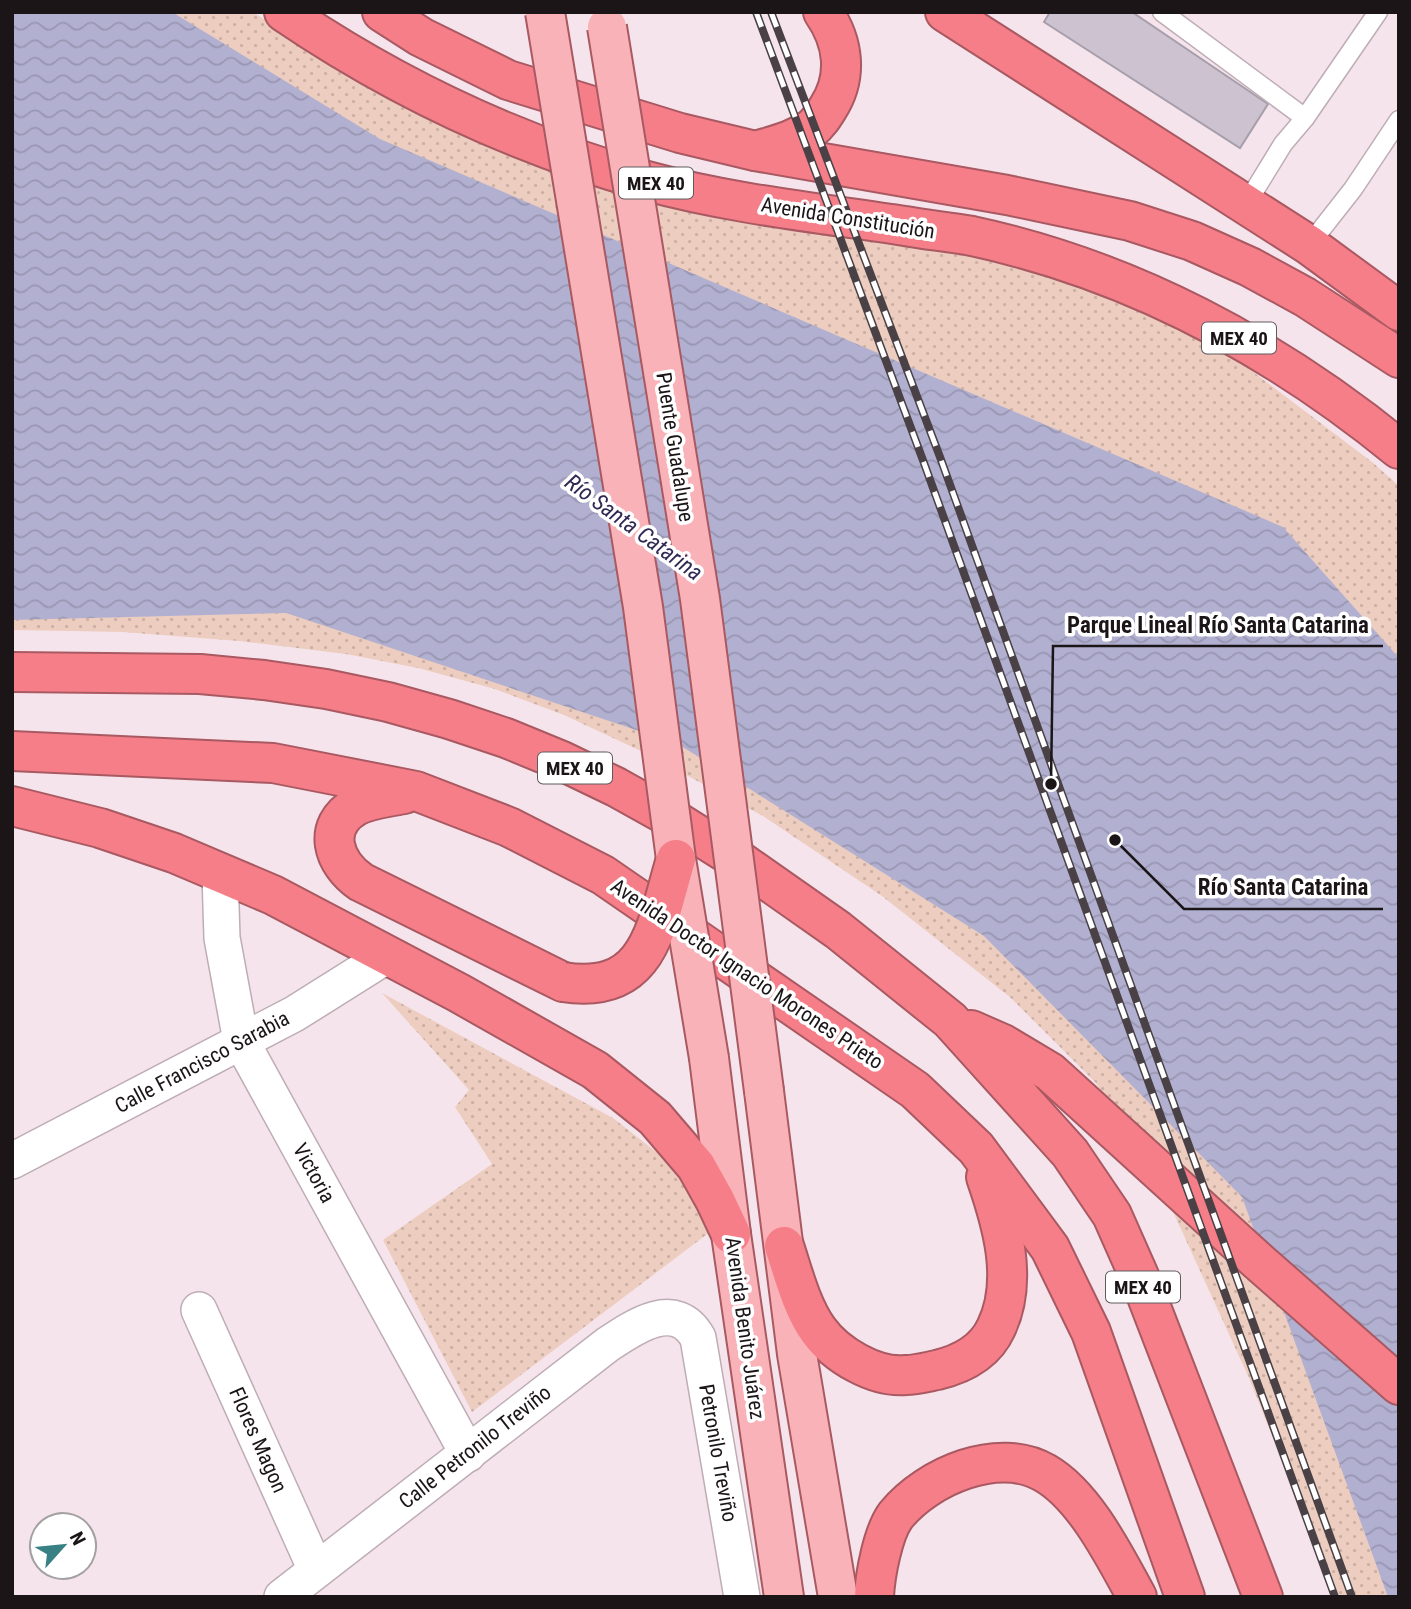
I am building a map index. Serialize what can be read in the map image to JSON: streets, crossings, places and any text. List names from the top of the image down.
{
  "streets": {
    "highway": ["MEX 40", "Avenida Constitución", "Avenida Doctor Ignacio Morones Prieto"],
    "main road": ["Puente Guadalupe", "Avenida Benito Juárez"],
    "street": [
      "Calle Francisco Sarabia",
      "Victoria",
      "Flores Magon",
      "Calle Petronilo Treviño",
      "Petronilo Treviño"
    ]
  },
  "crossings": [
    ["MEX 40", "Puente Guadalupe"],
    ["Calle Francisco Sarabia", "Victoria"],
    ["Victoria", "Calle Petronilo Treviño"],
    ["Flores Magon", "Calle Petronilo Treviño"],
    ["Calle Petronilo Treviño", "Petronilo Treviño"]
  ],
  "water": ["Río Santa Catarina"],
  "places": ["Parque Lineal Río Santa Catarina", "Río Santa Catarina"],
  "north": "top right"
}
